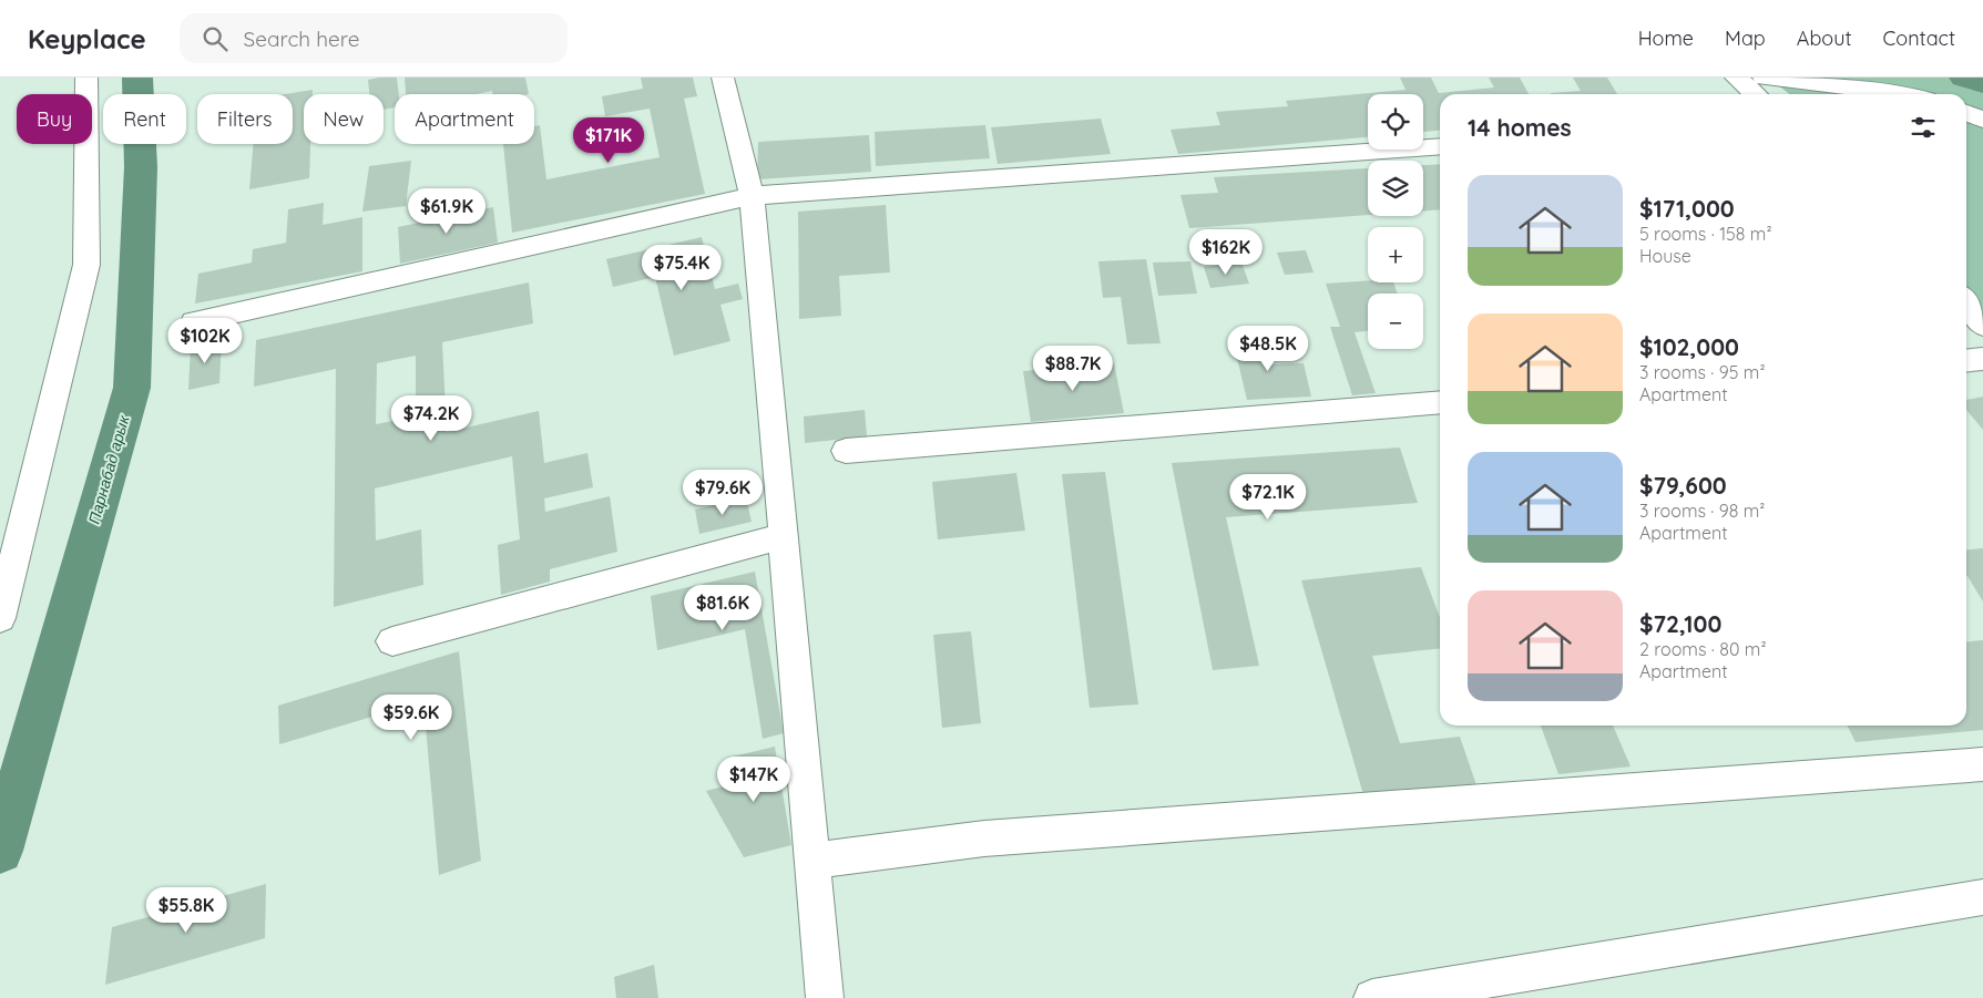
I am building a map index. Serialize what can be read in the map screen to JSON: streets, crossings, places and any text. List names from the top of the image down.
{
  "water": ["Парнабад арык"],
  "page": {
    "header": "Keyplace",
    "search": "Search here",
    "nav": [
      "Home",
      "Map",
      "About",
      "Contact"
    ],
    "map_buttons": ["+", "−"],
    "chip": [
      "Buy",
      "Rent",
      "Filters",
      "New",
      "Apartment"
    ],
    "heading": "14 homes",
    "price": [
      "$171K",
      "$61.9K",
      "$162K",
      "$75.4K",
      "$102K",
      "$48.5K",
      "$88.7K",
      "$74.2K",
      "$79.6K",
      "$72.1K",
      "$81.6K",
      "$59.6K",
      "$147K",
      "$55.8K"
    ],
    "list": [
      {
        "name": "$171,000",
        "note": "5 rooms · 158 m² · House"
      },
      {
        "name": "$102,000",
        "note": "3 rooms · 95 m² · Apartment"
      },
      {
        "name": "$79,600",
        "note": "3 rooms · 98 m² · Apartment"
      },
      {
        "name": "$72,100",
        "note": "2 rooms · 80 m² · Apartment"
      }
    ]
  }
}
